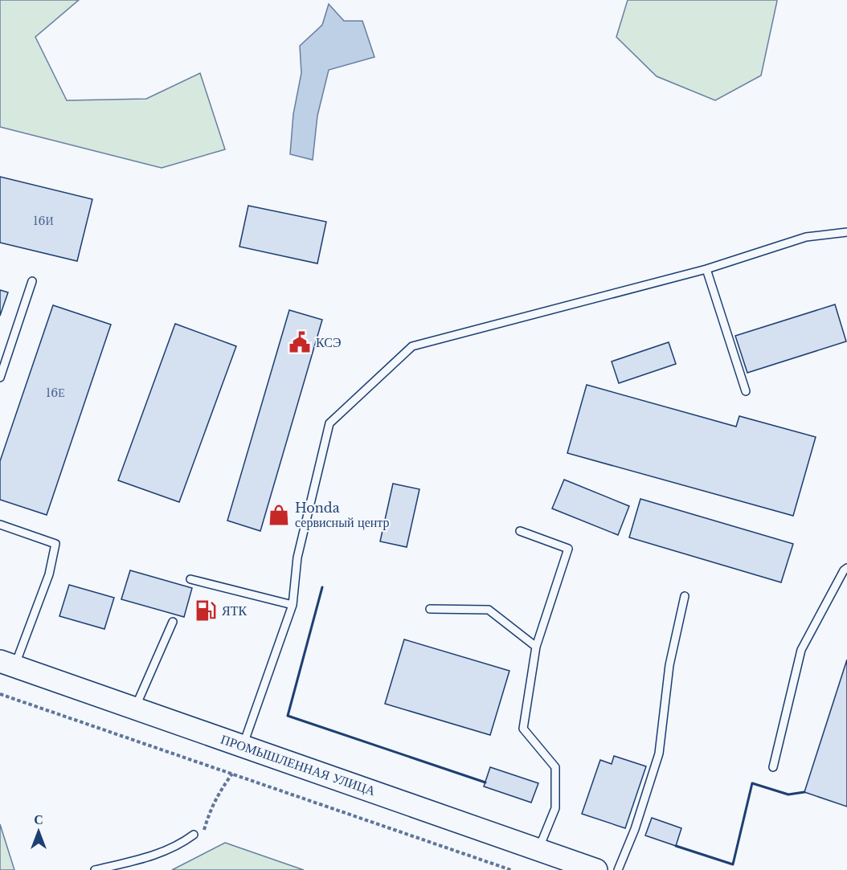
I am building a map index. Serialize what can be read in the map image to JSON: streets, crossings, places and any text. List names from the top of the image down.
{
  "streets": {
    "street": ["ПРОМЫШЛЕННАЯ УЛИЦА"]
  },
  "places": {
    "public building": ["КСЭ"],
    "shop": ["Honda сервисный центр"],
    "fuel station": ["ЯТК"]
  },
  "house_numbers": ["16И", "16Е"],
  "north": "top"
}
